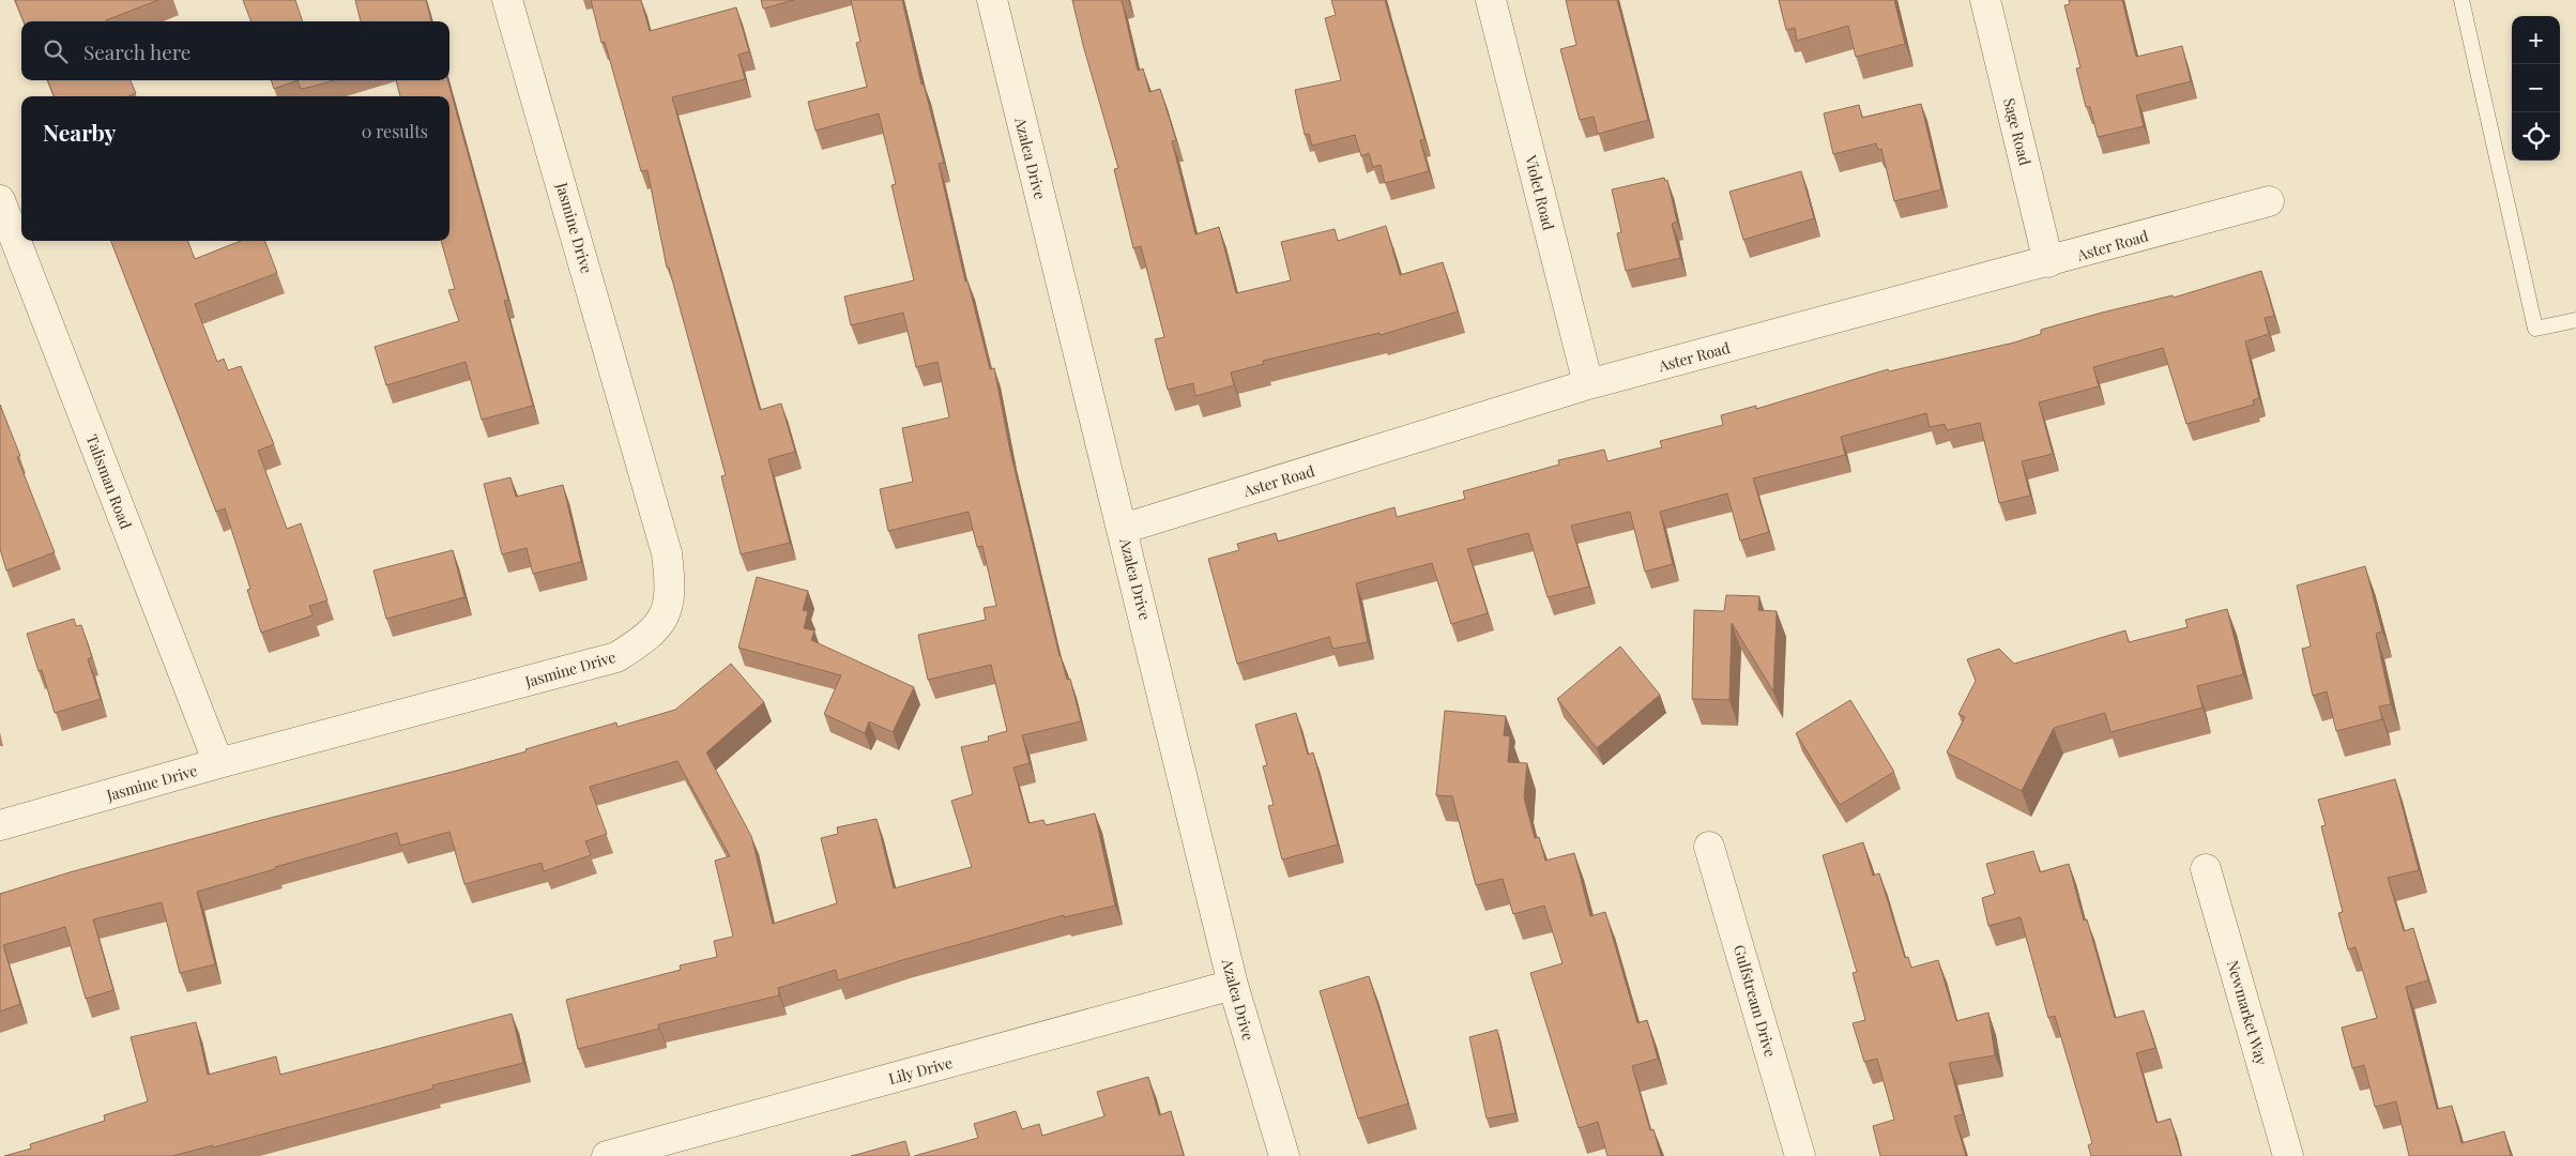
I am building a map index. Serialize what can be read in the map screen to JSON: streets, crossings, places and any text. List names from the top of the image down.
{
  "streets": {
    "street": [
      "Sage Road",
      "Azalea Drive",
      "Violet Road",
      "Jasmine Drive",
      "Aster Road",
      "Talisman Road",
      "Gulfstream Drive",
      "Newmarket Way",
      "Lily Drive"
    ]
  },
  "crossings": [
    ["Sage Road", "Aster Road"],
    ["Azalea Drive", "Aster Road"],
    ["Azalea Drive", "Lily Drive"],
    ["Violet Road", "Aster Road"],
    ["Jasmine Drive", "Talisman Road"]
  ],
  "page": {
    "map_buttons": ["+", "−"],
    "search": "Search here",
    "heading": ["Nearby", "0 results"]
  }
}
